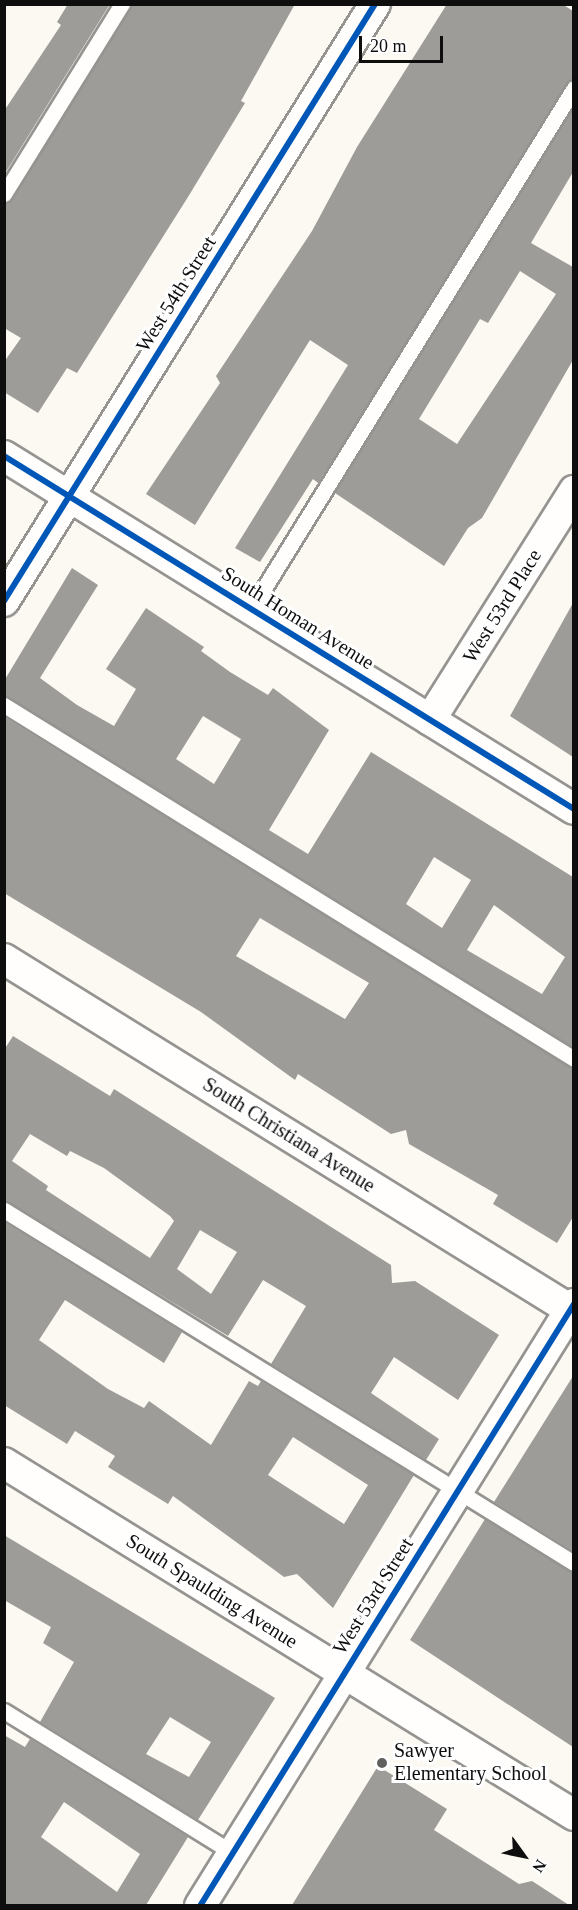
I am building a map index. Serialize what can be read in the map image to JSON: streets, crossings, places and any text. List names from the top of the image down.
{
  "streets": {
    "street": [
      "West 54th Street",
      "West 53rd Place",
      "South Homan Avenue",
      "South Christiana Avenue",
      "South Spaulding Avenue",
      "West 53rd Street"
    ]
  },
  "crossings": [
    ["West 54th Street", "South Homan Avenue"],
    ["West 53rd Place", "South Homan Avenue"],
    ["South Christiana Avenue", "West 53rd Street"],
    ["South Spaulding Avenue", "West 53rd Street"]
  ],
  "places": ["Sawyer Elementary School"],
  "scale_bar": "20 m",
  "north": "bottom right"
}
